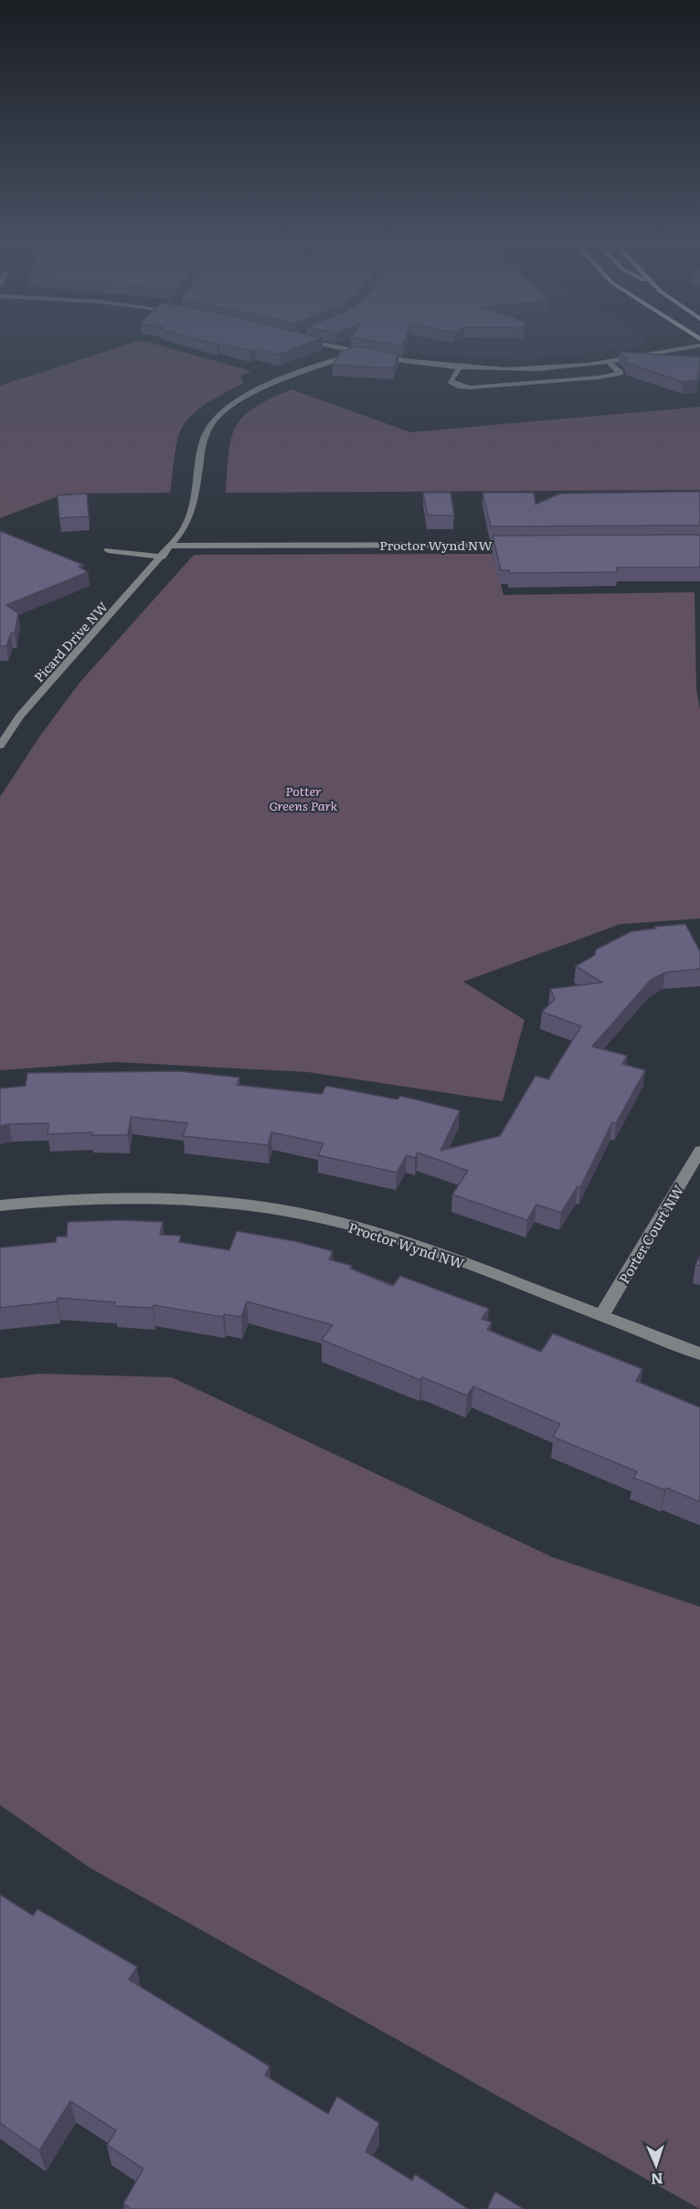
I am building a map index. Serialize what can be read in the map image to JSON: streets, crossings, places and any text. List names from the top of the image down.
{
  "streets": {
    "street": ["Proctor Wynd NW", "Picard Drive NW", "Porter Court NW"]
  },
  "crossings": [
    ["Proctor Wynd NW", "Picard Drive NW"],
    ["Proctor Wynd NW", "Porter Court NW"]
  ],
  "parks": ["Potter Greens Park"],
  "north": "bottom"
}
